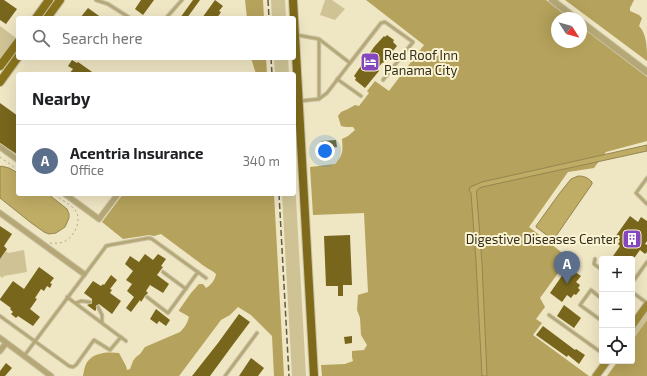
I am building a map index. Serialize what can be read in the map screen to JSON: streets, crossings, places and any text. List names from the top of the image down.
{
  "places": {
    "hotel": ["Red Roof Inn Panama City"],
    "building": ["Digestive Diseases Center"]
  },
  "north": "bottom right",
  "page": {
    "search": "Search here",
    "heading": "Nearby",
    "list": [
      {
        "mark": "A",
        "name": "Acentria Insurance",
        "note": "Office",
        "value": "340 m"
      }
    ],
    "pins": "A",
    "map_buttons": ["+", "−"]
  }
}
